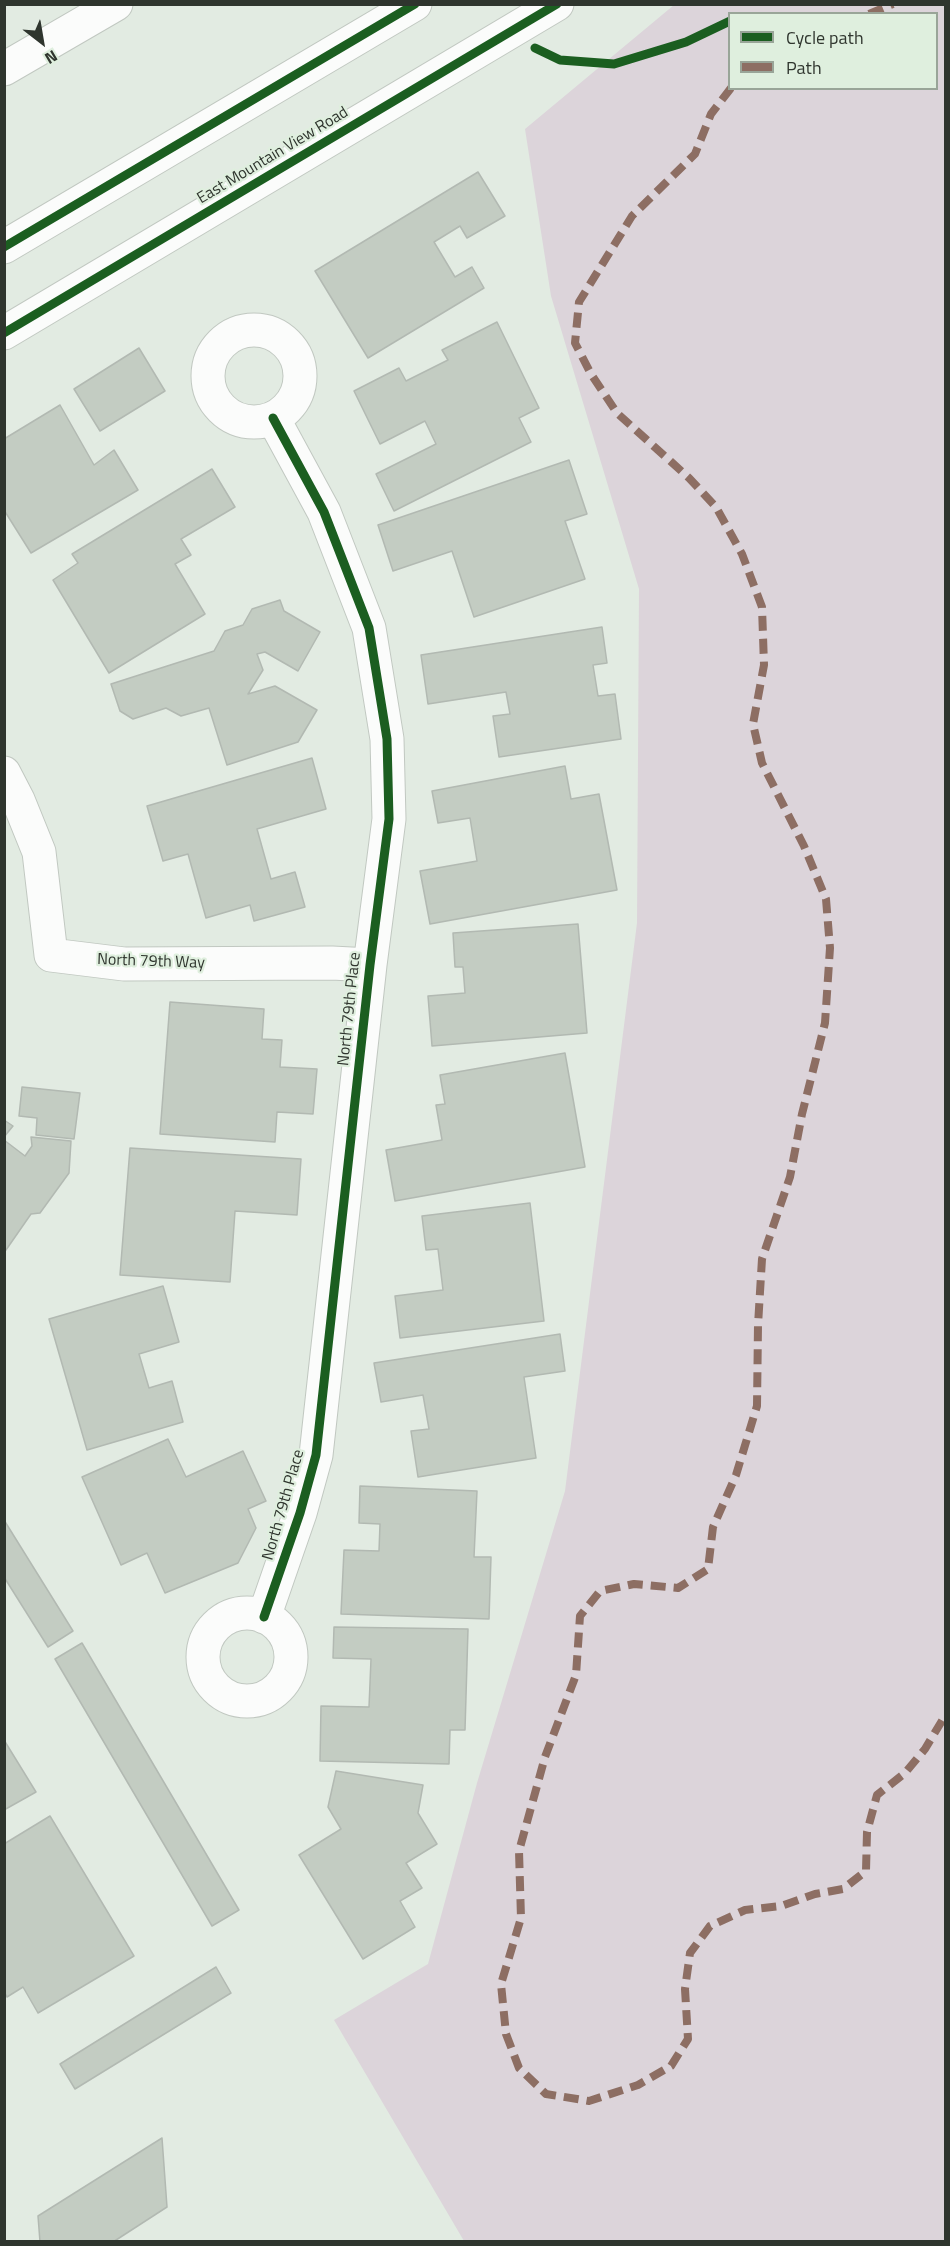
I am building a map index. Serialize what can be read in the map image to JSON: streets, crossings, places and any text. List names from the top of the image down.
{
  "streets": {
    "street": ["East Mountain View Road", "North 79th Way", "North 79th Place"]
  },
  "crossings": [
    ["North 79th Way", "North 79th Place"]
  ],
  "legend": ["Cycle path", "Path"],
  "north": "bottom right"
}
